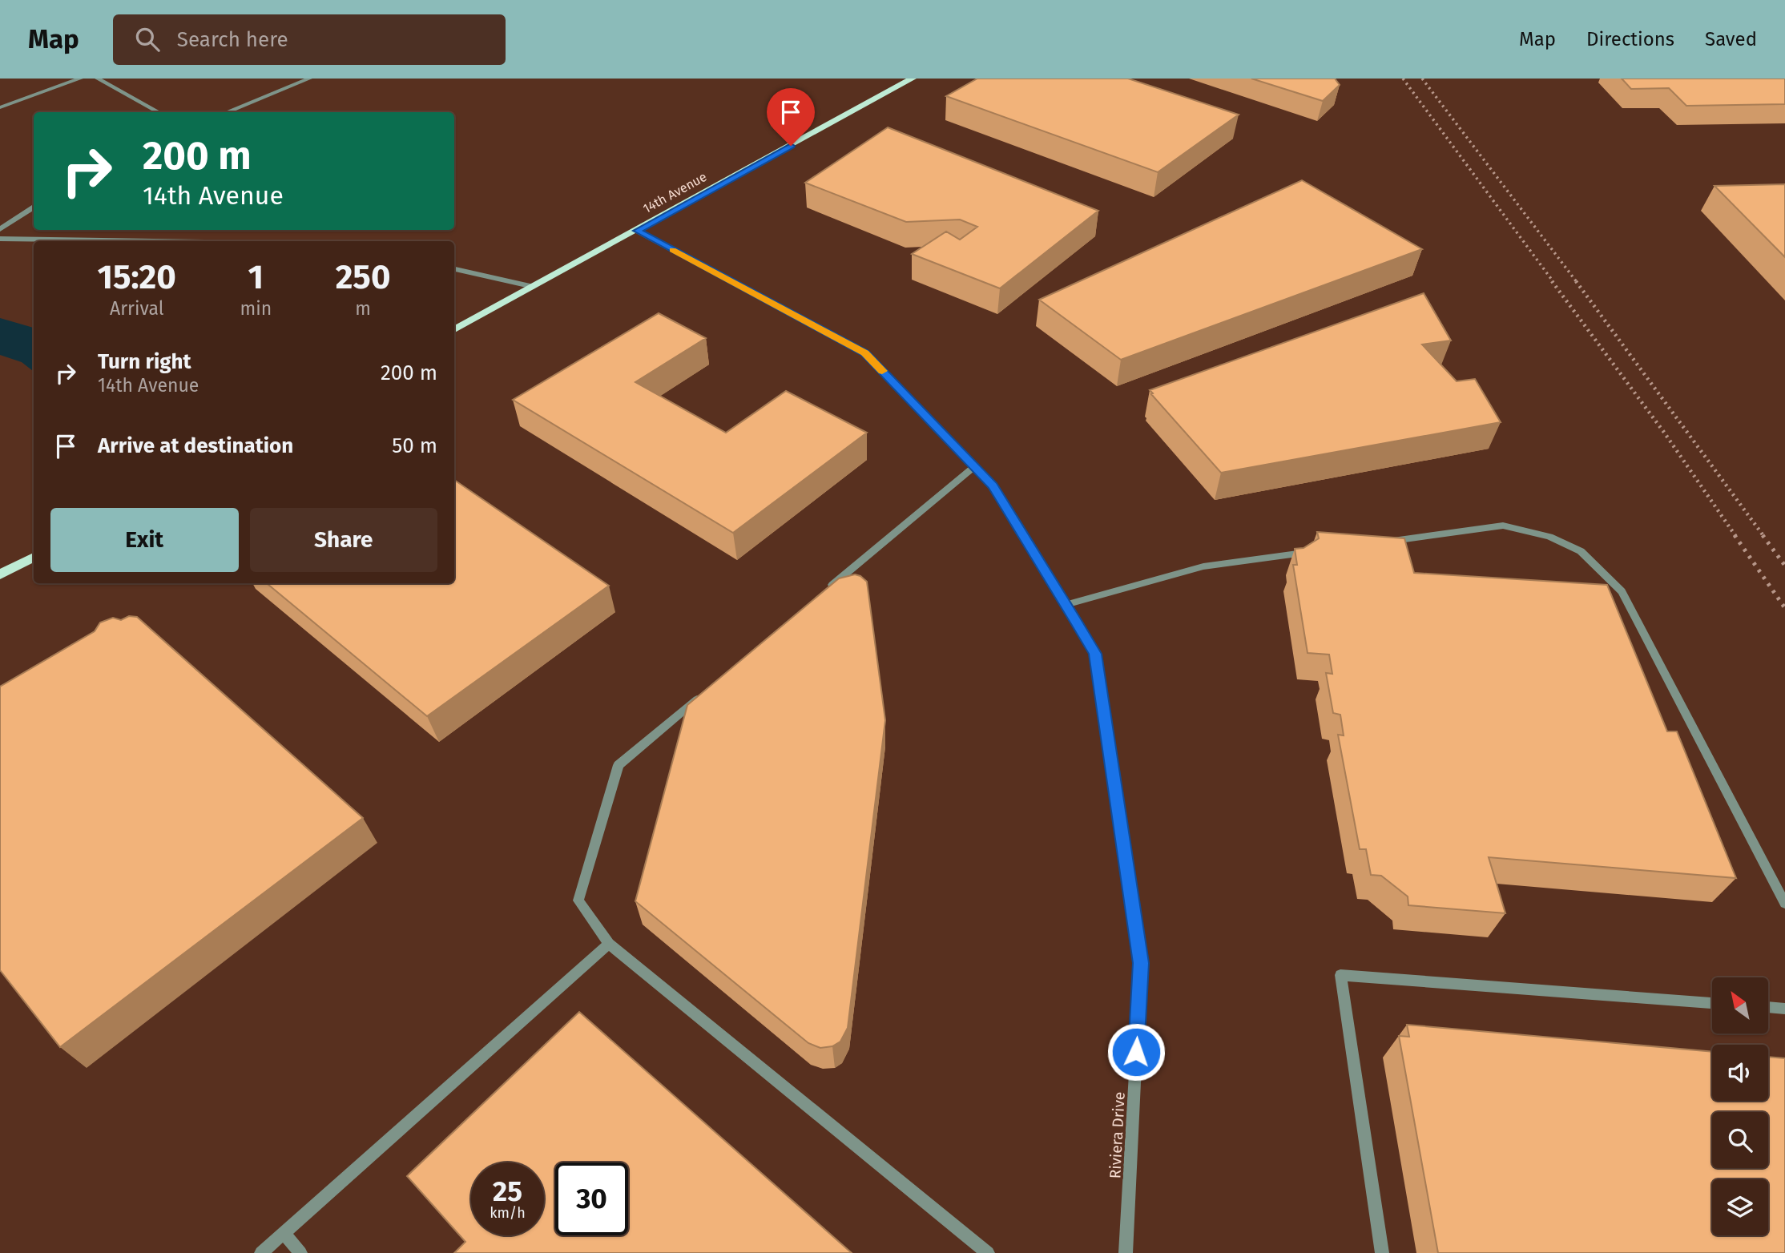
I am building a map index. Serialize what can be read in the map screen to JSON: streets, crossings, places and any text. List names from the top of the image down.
{
  "streets": {
    "main road": ["14th Avenue"],
    "street": ["Riviera Drive"]
  },
  "crossings": [
    ["14th Avenue", "Riviera Drive"]
  ],
  "north": "top left",
  "page": {
    "header": "Map",
    "search": "Search here",
    "nav": ["Map", "Directions", "Saved"],
    "turn": ["200 m", "14th Avenue"],
    "eta": [
      "15:20",
      "Arrival",
      "1",
      "min",
      "250",
      "m"
    ],
    "list": [
      {
        "name": "Turn right",
        "note": "14th Avenue",
        "value": "200 m"
      },
      {
        "name": "Arrive at destination",
        "value": "50 m"
      }
    ],
    "buttons": ["Exit", "Share"],
    "speed": "25 km/h",
    "limit": "30"
  }
}
